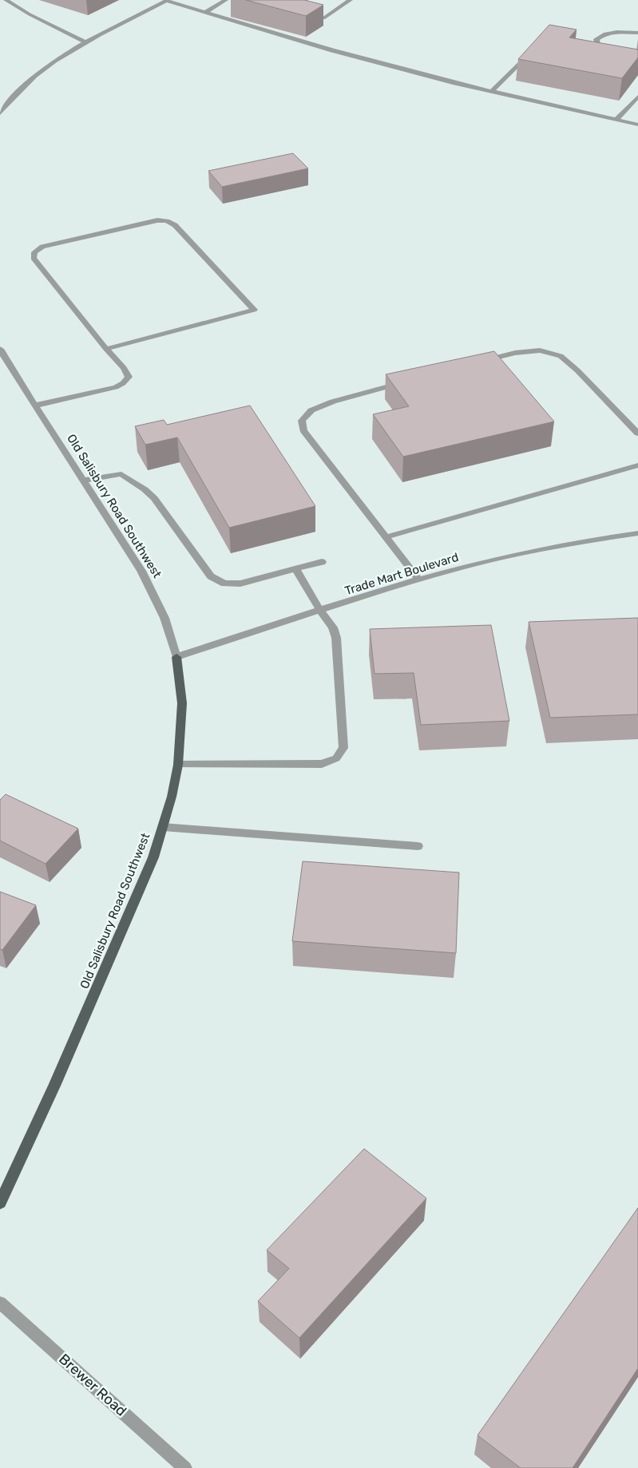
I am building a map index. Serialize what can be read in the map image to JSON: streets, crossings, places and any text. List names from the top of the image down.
{
  "streets": {
    "main road": ["Old Salisbury Road Southwest"],
    "street": ["Trade Mart Boulevard", "Brewer Road"]
  },
  "crossings": [
    ["Old Salisbury Road Southwest", "Trade Mart Boulevard"]
  ]
}
